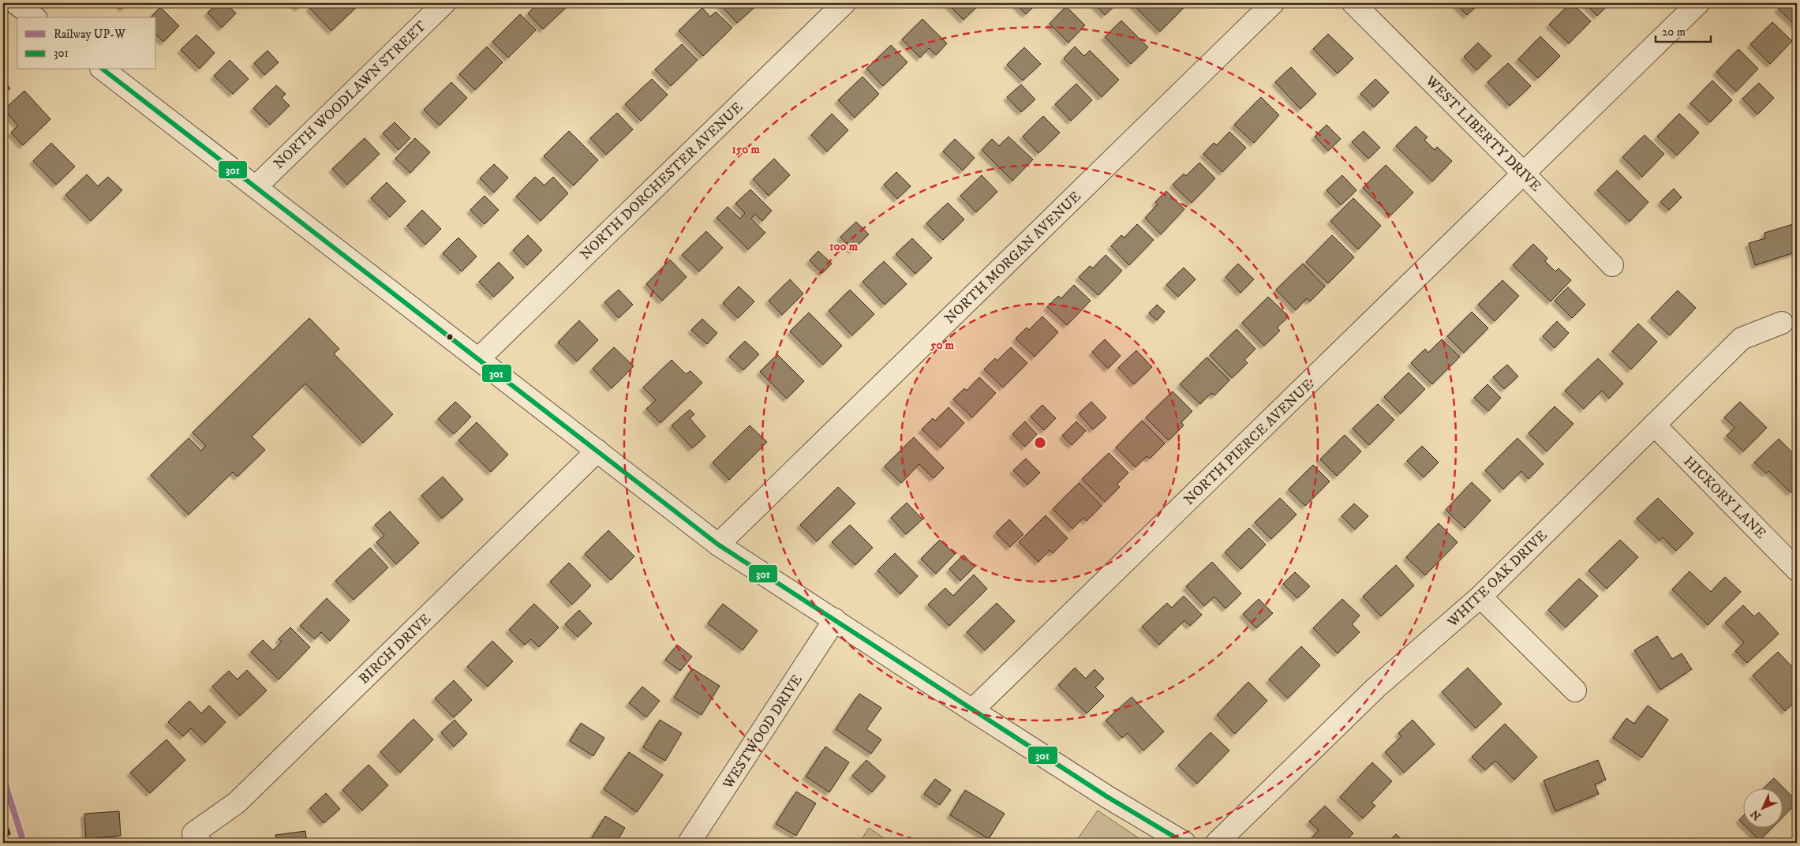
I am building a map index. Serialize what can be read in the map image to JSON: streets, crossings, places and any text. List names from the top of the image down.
{
  "streets": {
    "street": [
      "NORTH WOODLAWN STREET",
      "WEST LIBERTY DRIVE",
      "NORTH DORCHESTER AVENUE",
      "NORTH MORGAN AVENUE",
      "NORTH PIERCE AVENUE",
      "HICKORY LANE",
      "WHITE OAK DRIVE",
      "BIRCH DRIVE",
      "WESTWOOD DRIVE"
    ]
  },
  "crossings": [
    ["WEST LIBERTY DRIVE", "NORTH PIERCE AVENUE"],
    ["HICKORY LANE", "WHITE OAK DRIVE"]
  ],
  "lines": ["transit line 301", "rail line UP-W"],
  "legend": ["Railway UP-W", "301"],
  "scale_bar": "20 m",
  "north": "bottom left",
  "rings": ["150 m", "100 m", "50 m"]
}
